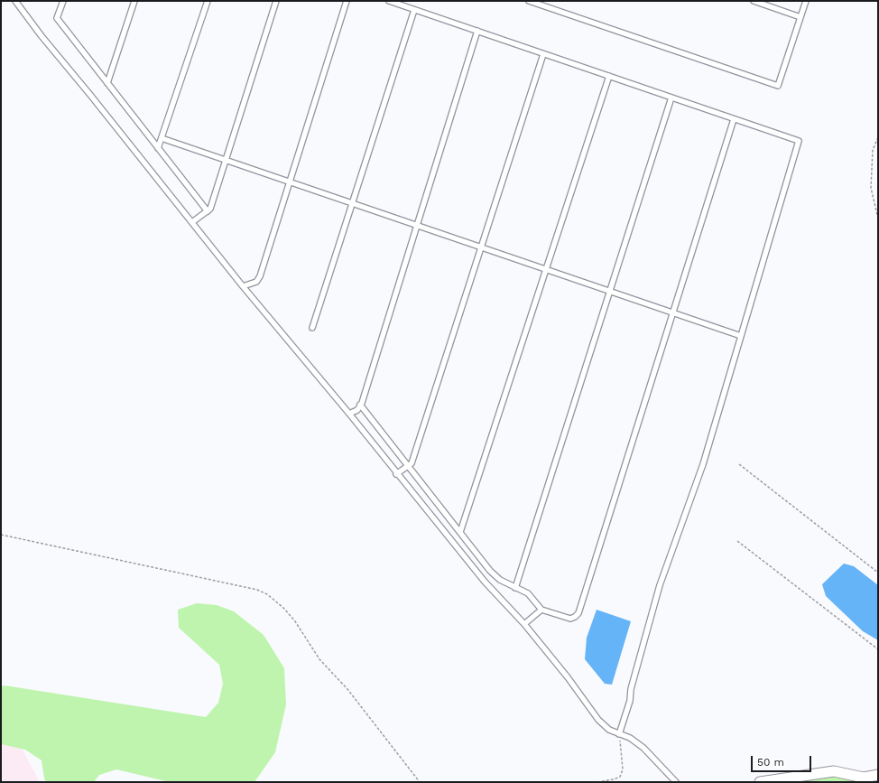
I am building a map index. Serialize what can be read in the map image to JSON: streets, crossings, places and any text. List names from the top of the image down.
{
  "scale_bar": "50 m"
}
